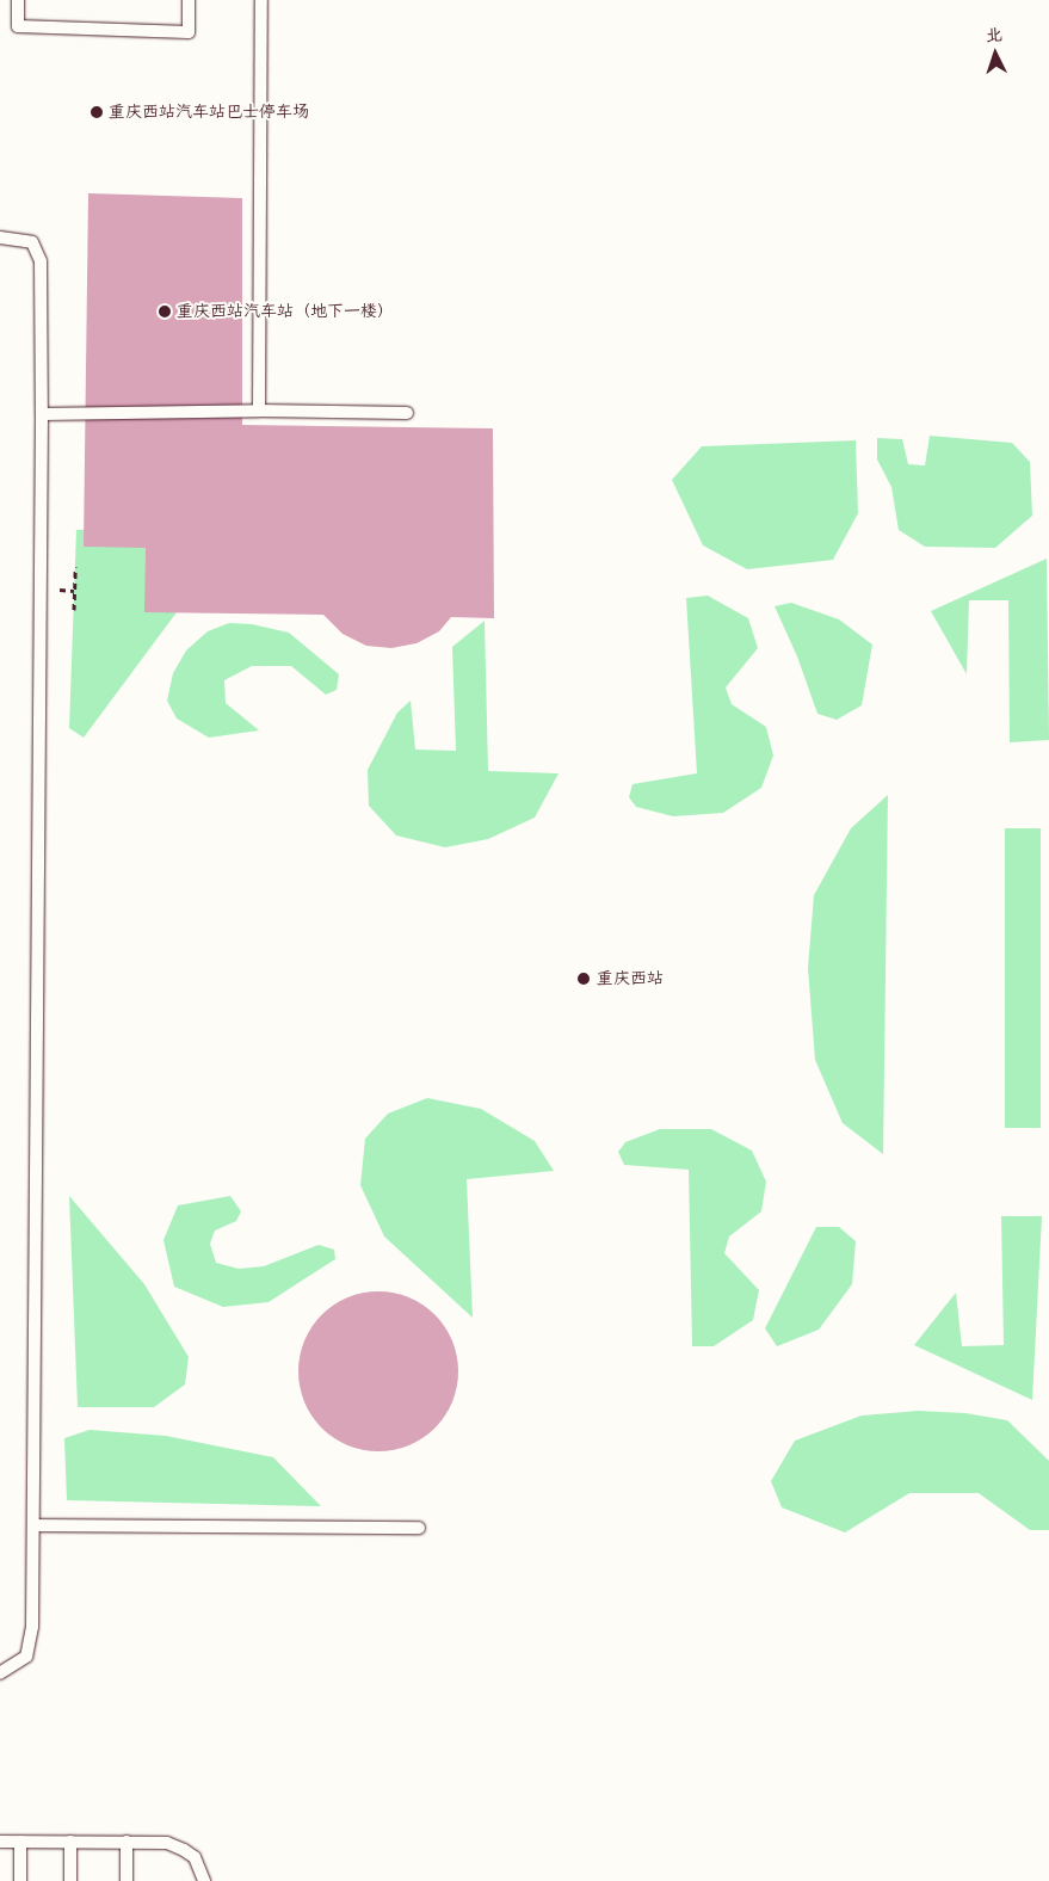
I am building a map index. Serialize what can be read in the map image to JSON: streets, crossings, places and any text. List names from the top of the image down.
{
  "places": ["重庆西站汽车站巴士停车场", "重庆西站汽车站（地下一楼）", "重庆西站"],
  "north": "top"
}
